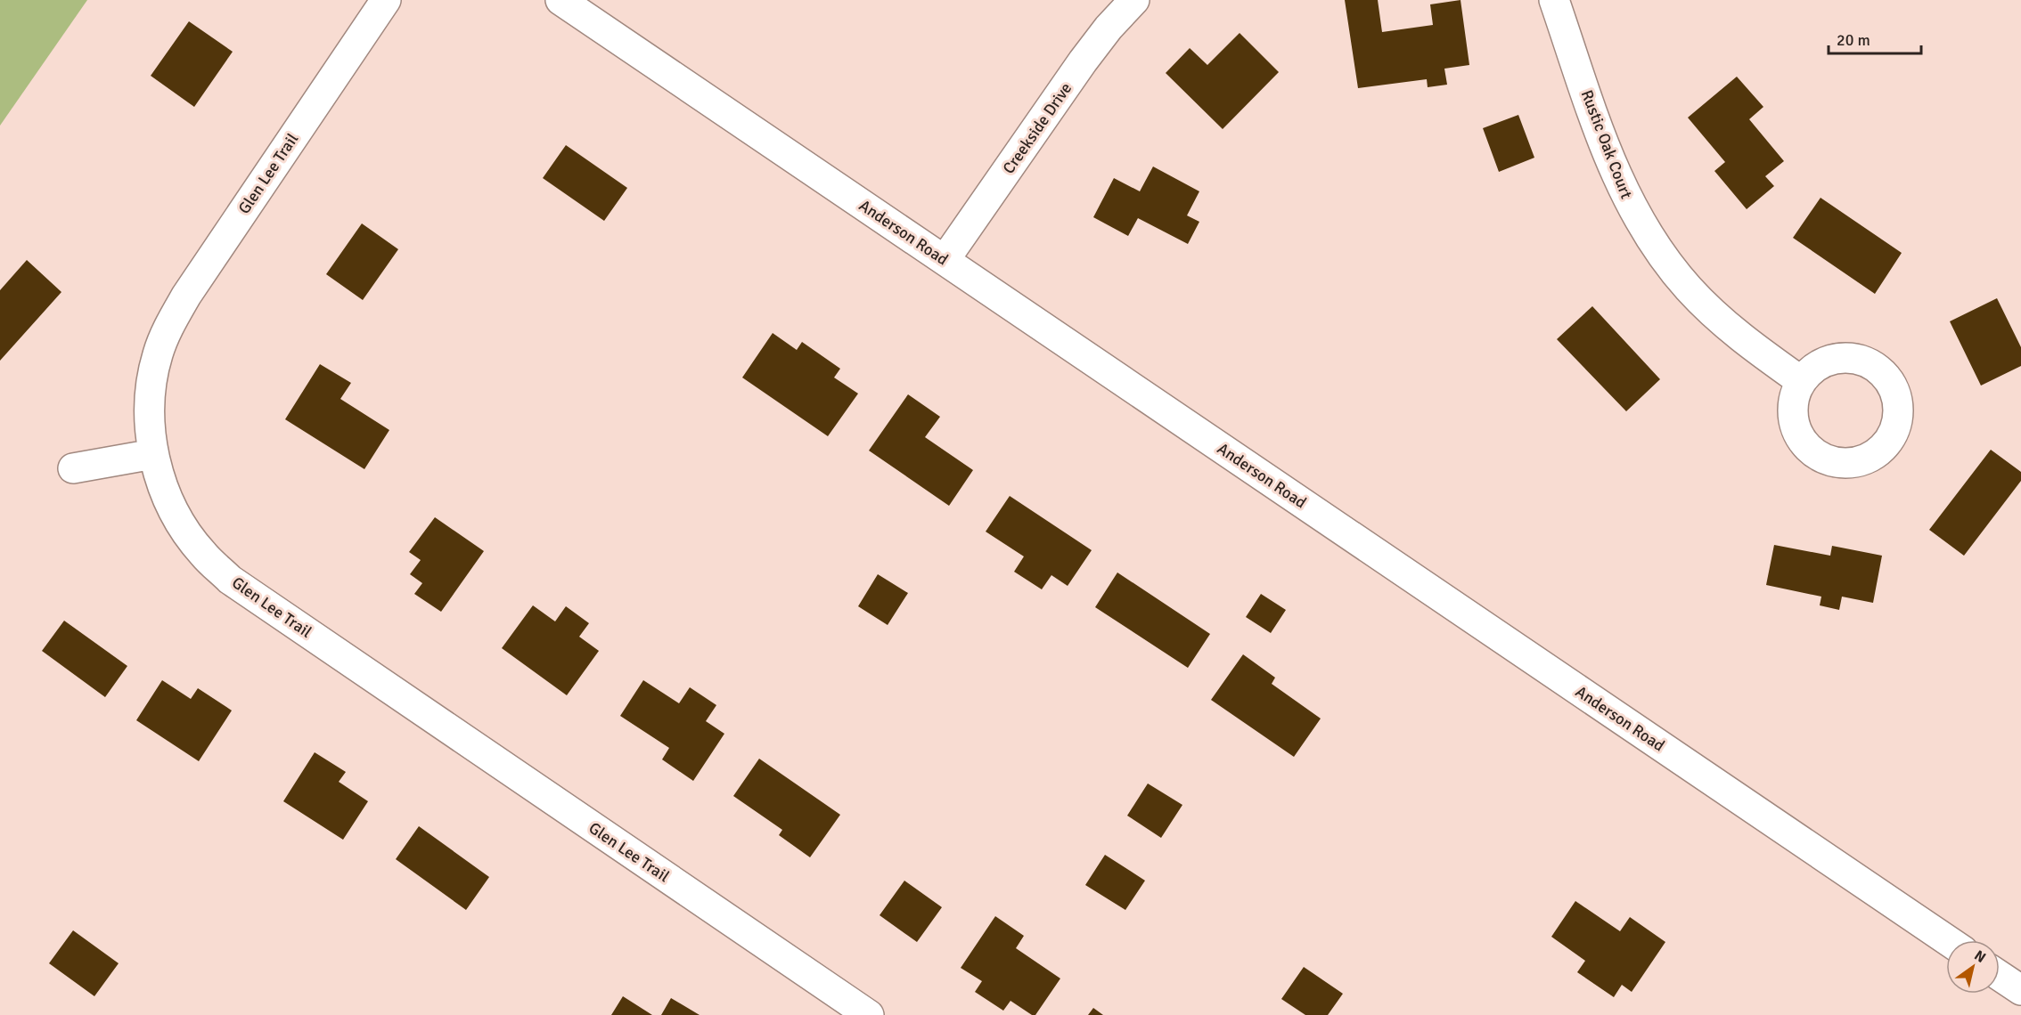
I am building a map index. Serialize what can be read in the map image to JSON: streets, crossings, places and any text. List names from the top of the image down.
{
  "streets": {
    "street": [
      "Creekside Drive",
      "Rustic Oak Court",
      "Glen Lee Trail",
      "Anderson Road"
    ]
  },
  "crossings": [
    ["Creekside Drive", "Anderson Road"]
  ],
  "scale_bar": "20 m",
  "north": "top right"
}
